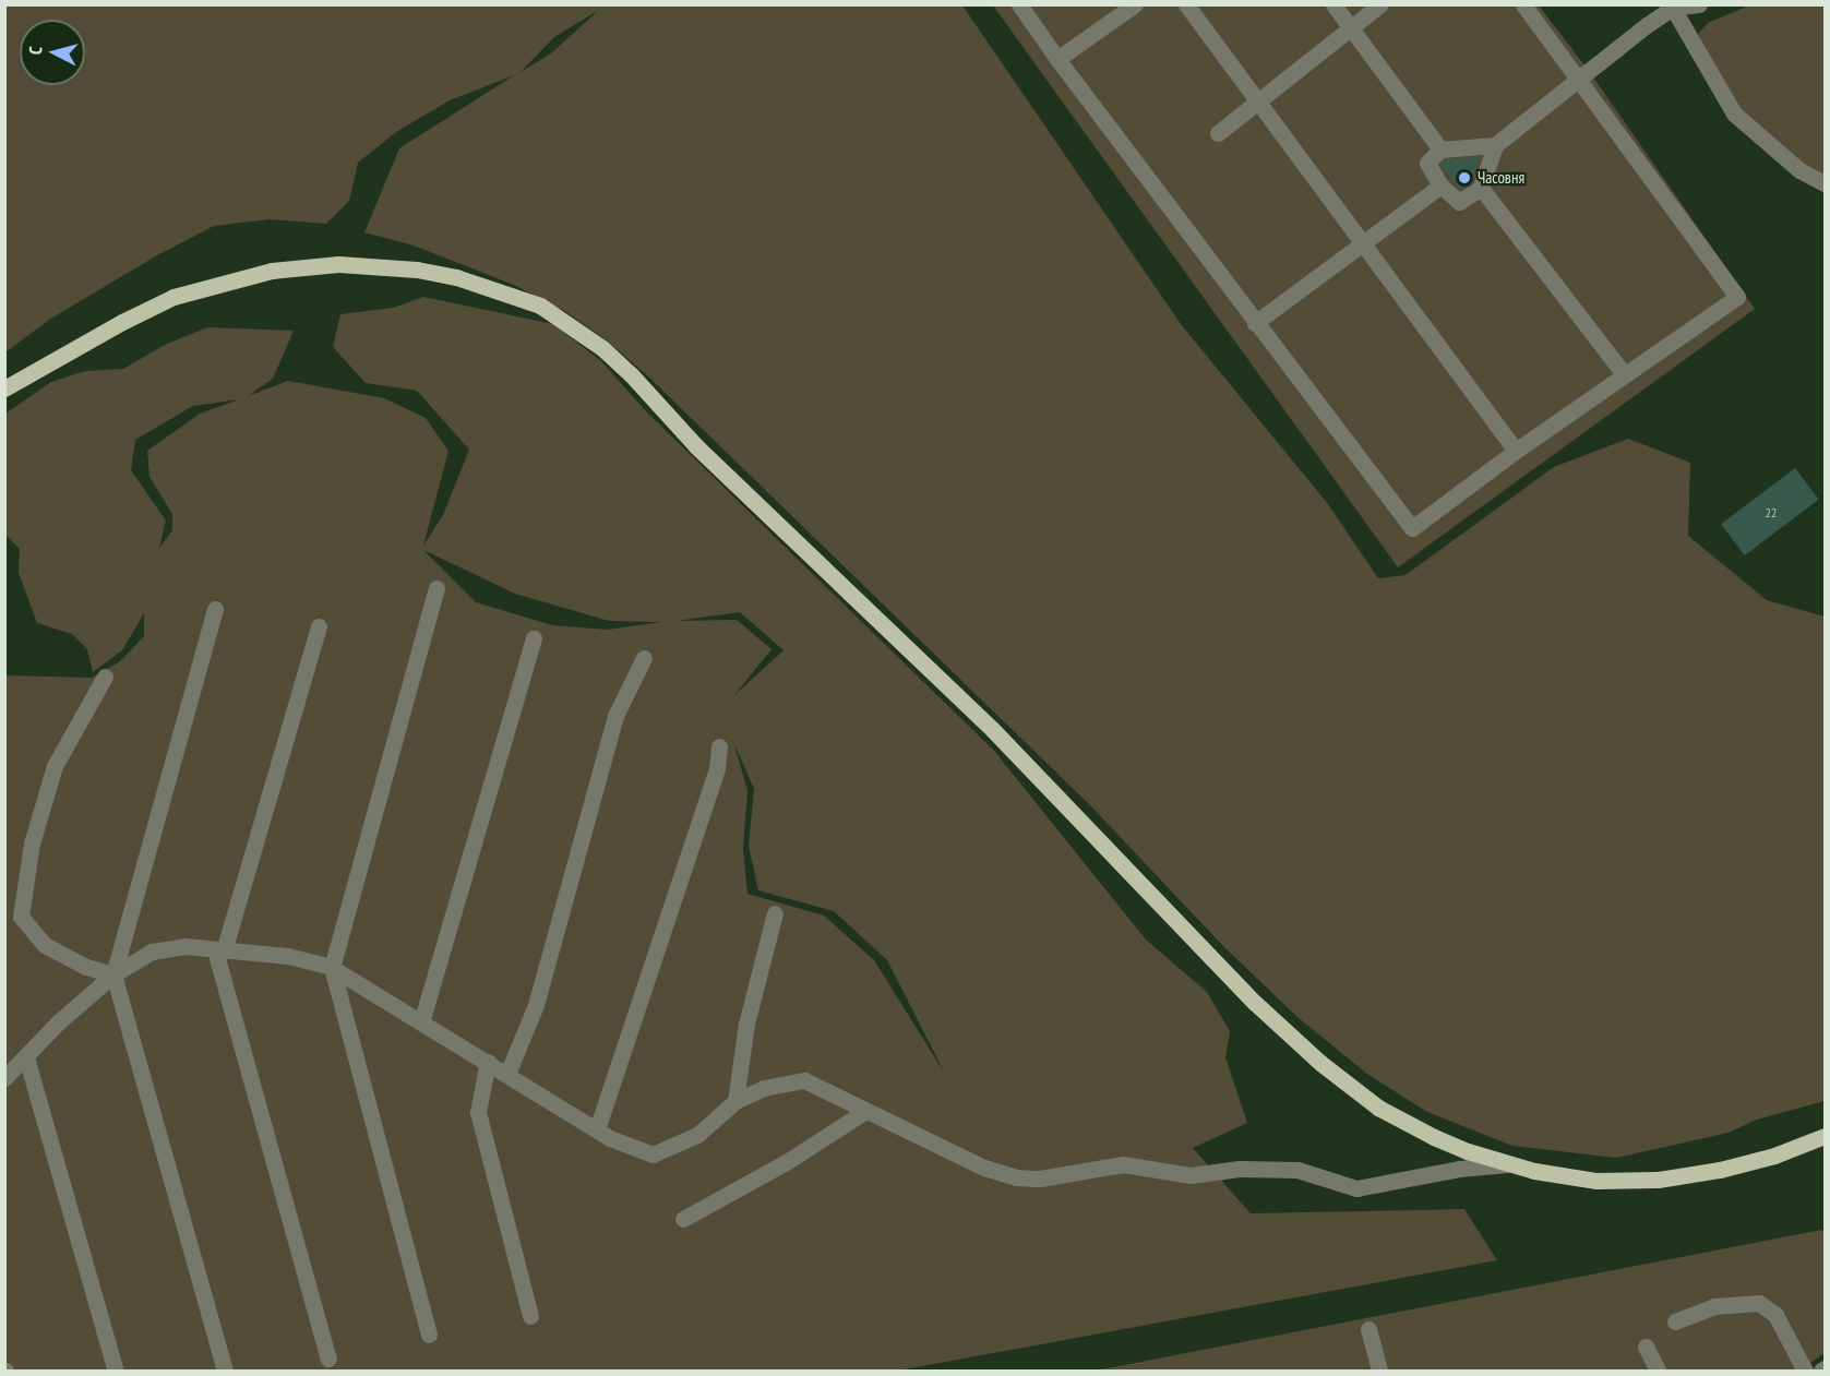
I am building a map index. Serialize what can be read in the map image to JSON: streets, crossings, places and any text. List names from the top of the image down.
{
  "places": ["Часовня"],
  "house_numbers": ["22"],
  "north": "left"
}
